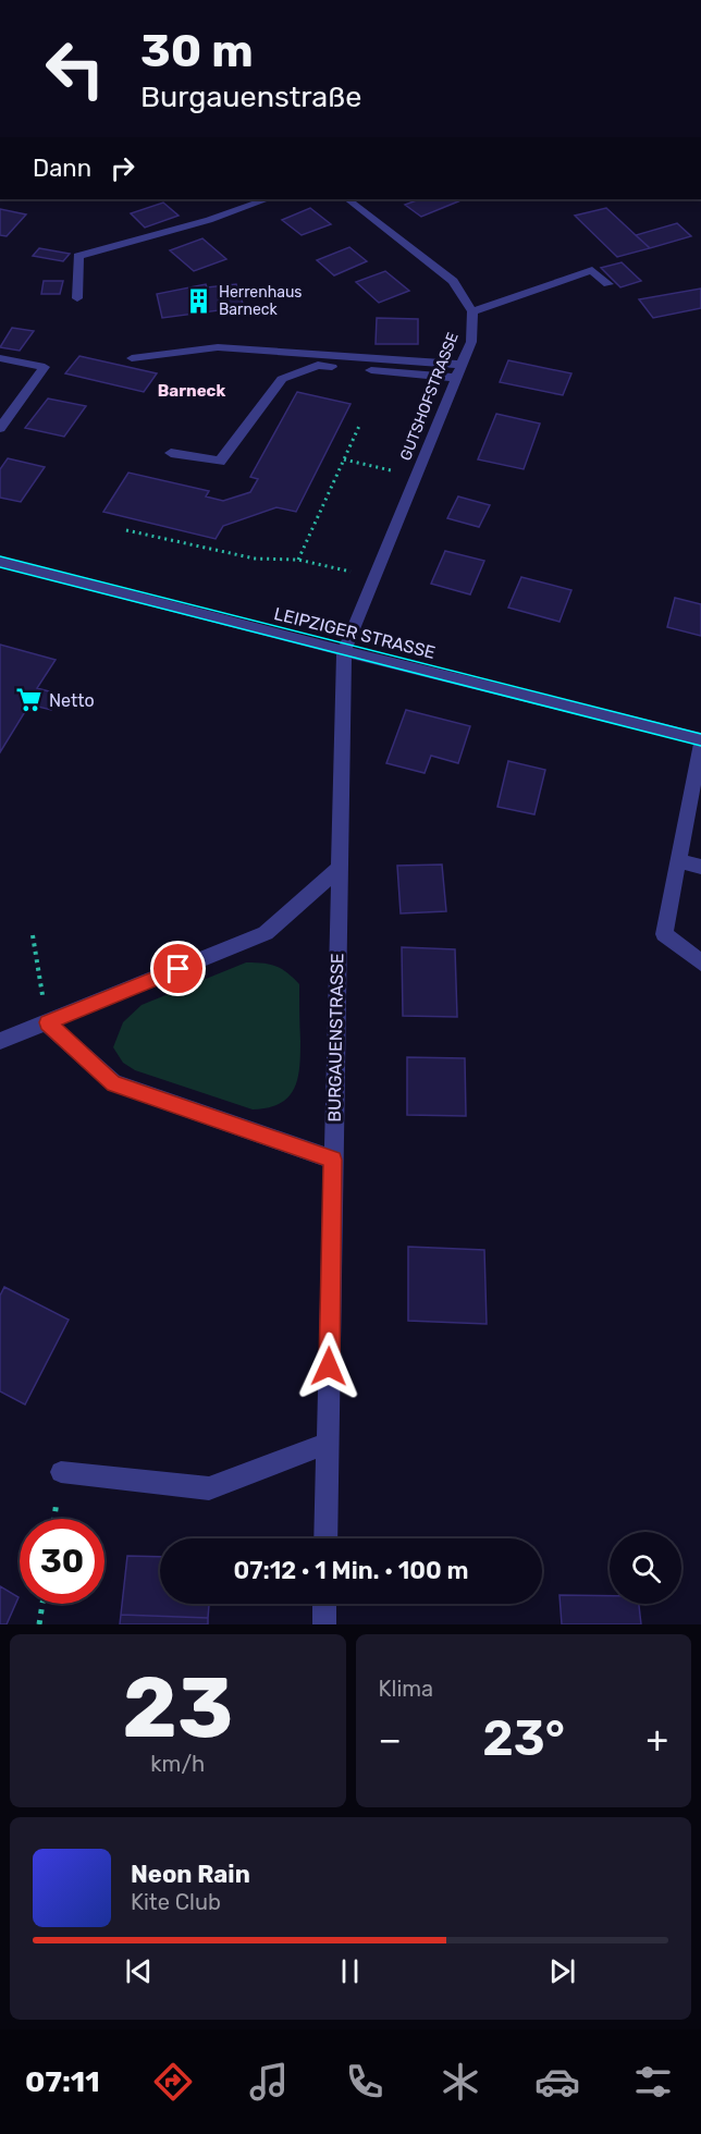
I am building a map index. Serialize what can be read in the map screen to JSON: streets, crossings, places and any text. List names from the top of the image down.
{
  "streets": {
    "street": ["GUTSHOFSTRASSE", "LEIPZIGER STRASSE", "BURGAUENSTRASSE"]
  },
  "crossings": [
    ["GUTSHOFSTRASSE", "LEIPZIGER STRASSE"],
    ["GUTSHOFSTRASSE", "BURGAUENSTRASSE"],
    ["LEIPZIGER STRASSE", "BURGAUENSTRASSE"]
  ],
  "districts": ["Barneck"],
  "places": {
    "building": ["Herrenhaus Barneck"],
    "supermarket": ["Netto"]
  },
  "page": {
    "turn": ["30 m", "Burgauenstraße"],
    "then": "Dann",
    "limit": "30",
    "trip": "07:12 · 1 Min. · 100 m",
    "tile": [
      ["23", "km/h"],
      "Klima"
    ],
    "heat": ["−", "23°", "+"],
    "song": ["Neon Rain", "Kite Club"],
    "tabs": "07:11"
  }
}
